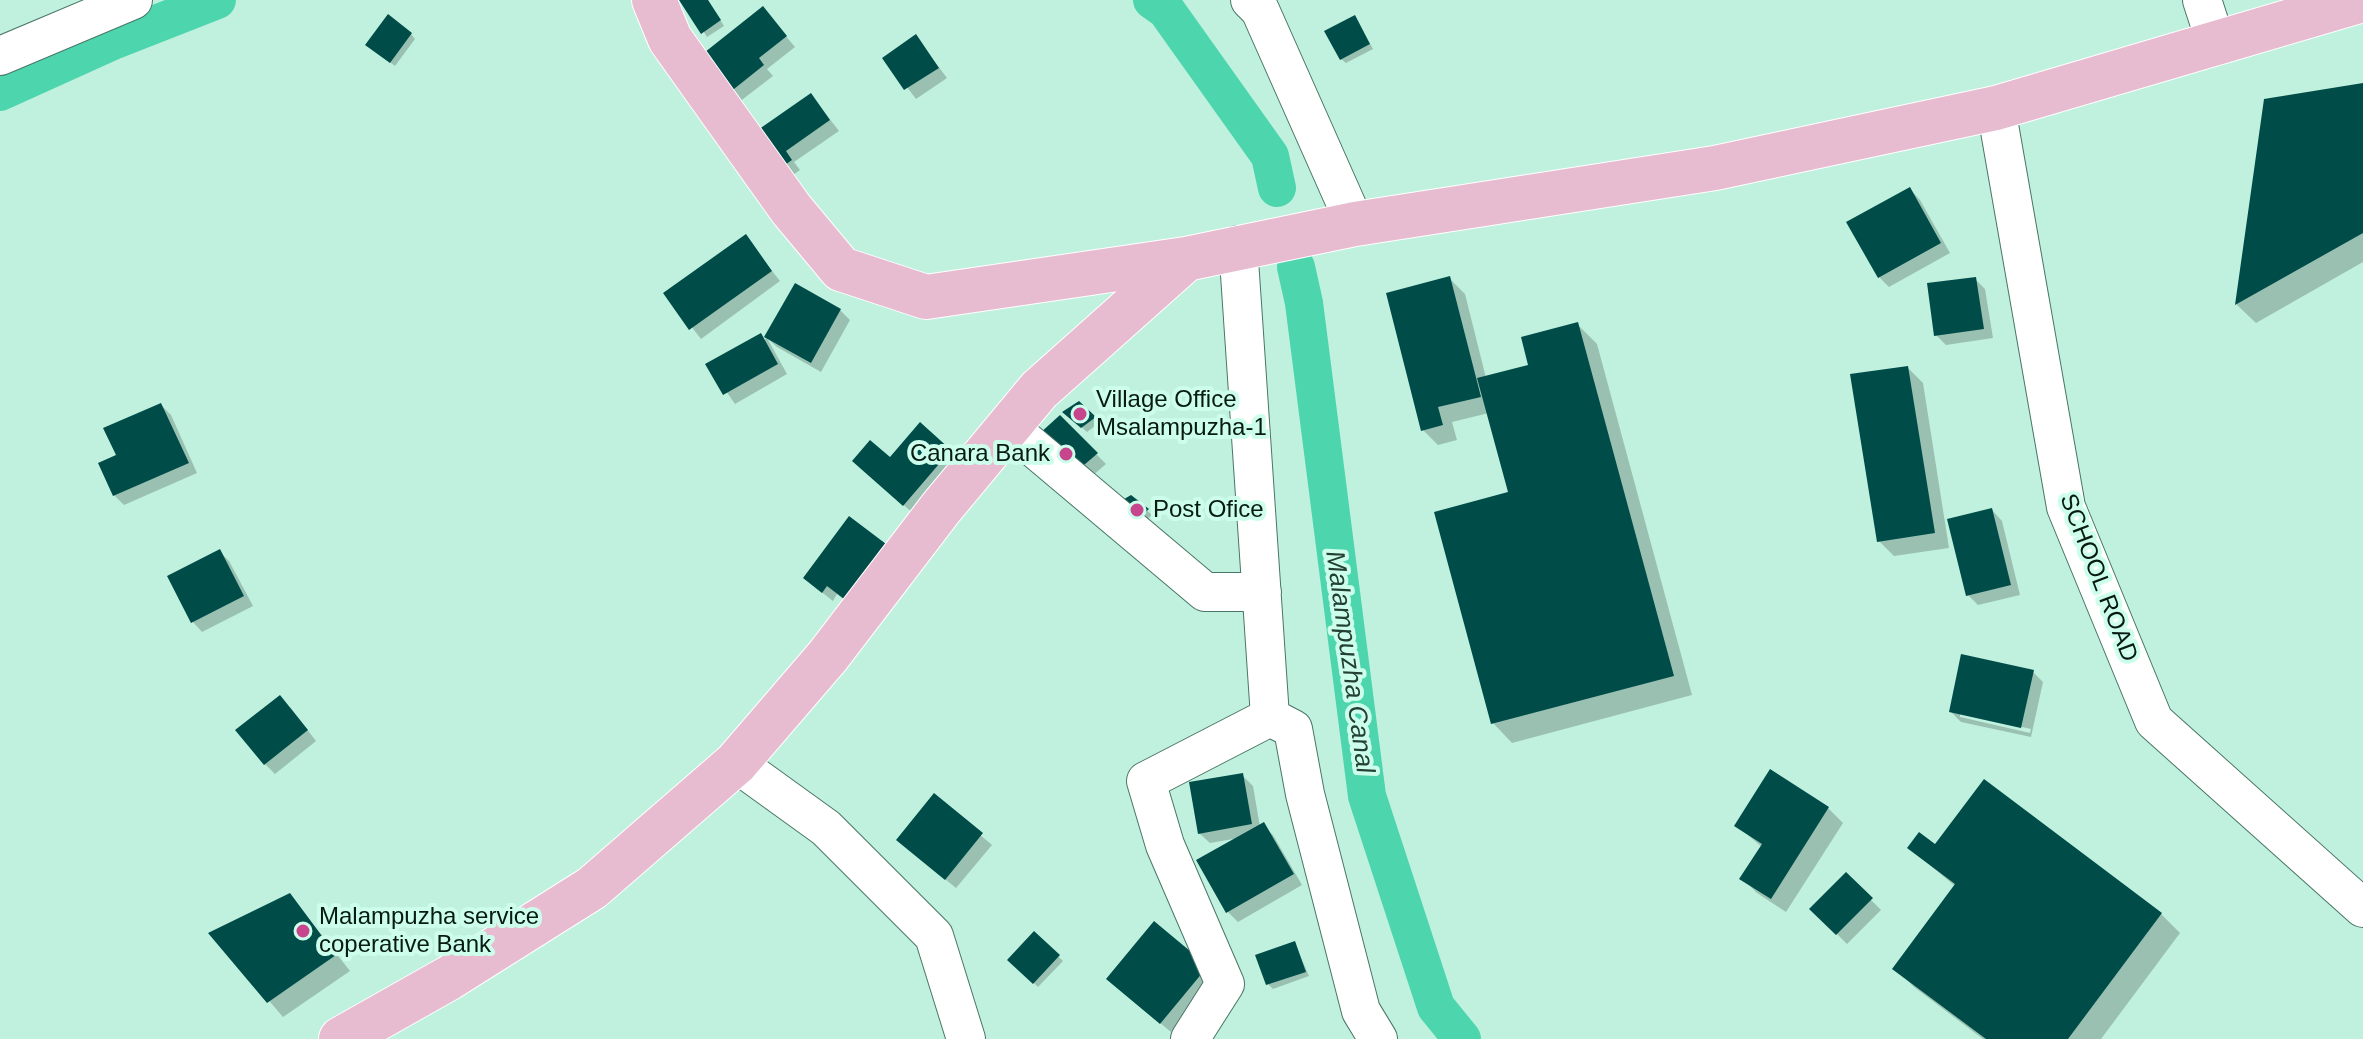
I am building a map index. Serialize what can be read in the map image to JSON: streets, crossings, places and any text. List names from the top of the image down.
{
  "streets": {
    "street": ["SCHOOL ROAD"]
  },
  "water": ["Malampuzha Canal"],
  "places": [
    "Village Office Msalampuzha-1",
    "Canara Bank",
    "Post Ofice",
    "Malampuzha service coperative Bank"
  ]
}
